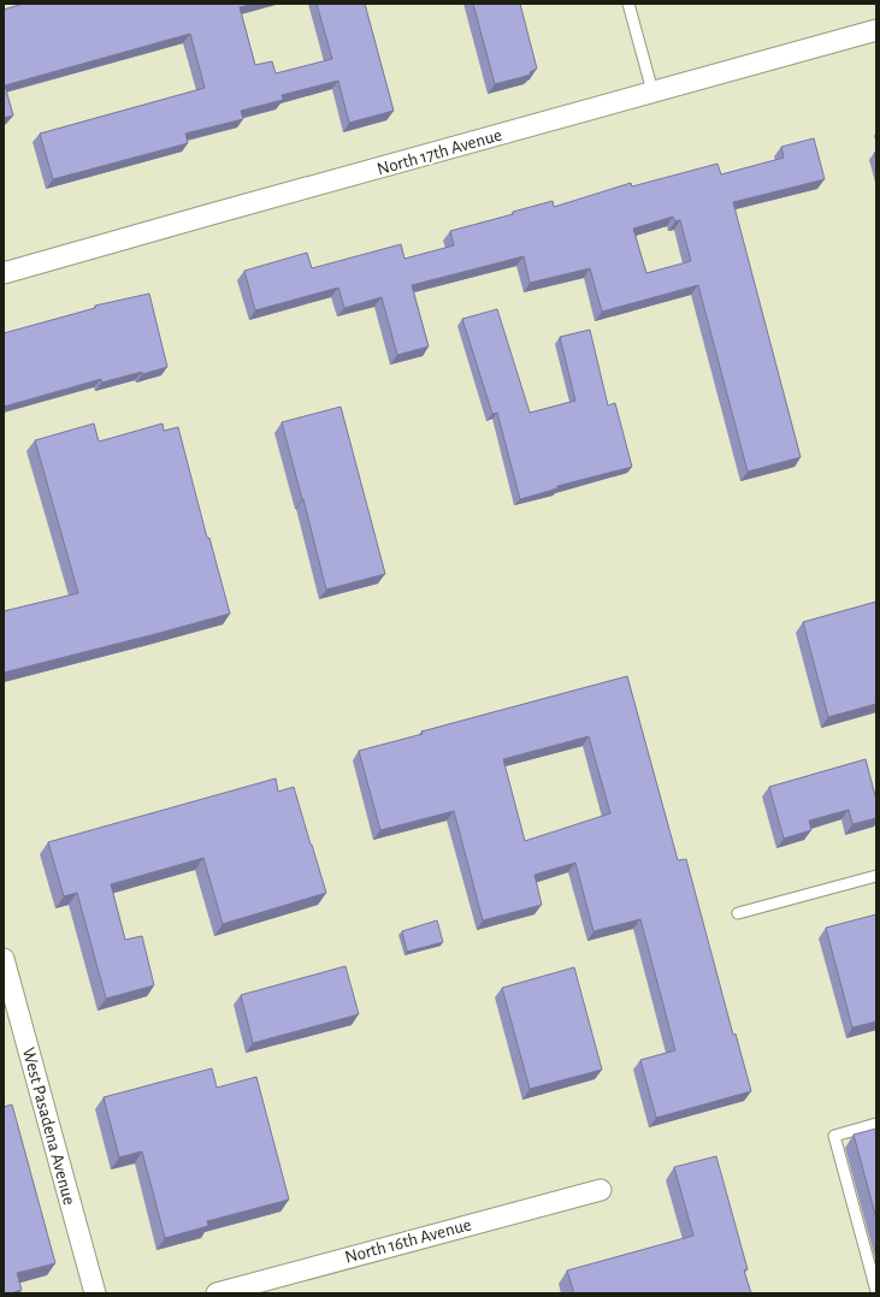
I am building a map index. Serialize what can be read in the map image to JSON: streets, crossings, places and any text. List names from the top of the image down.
{
  "streets": {
    "street": ["North 17th Avenue", "West Pasadena Avenue", "North 16th Avenue"]
  }
}
